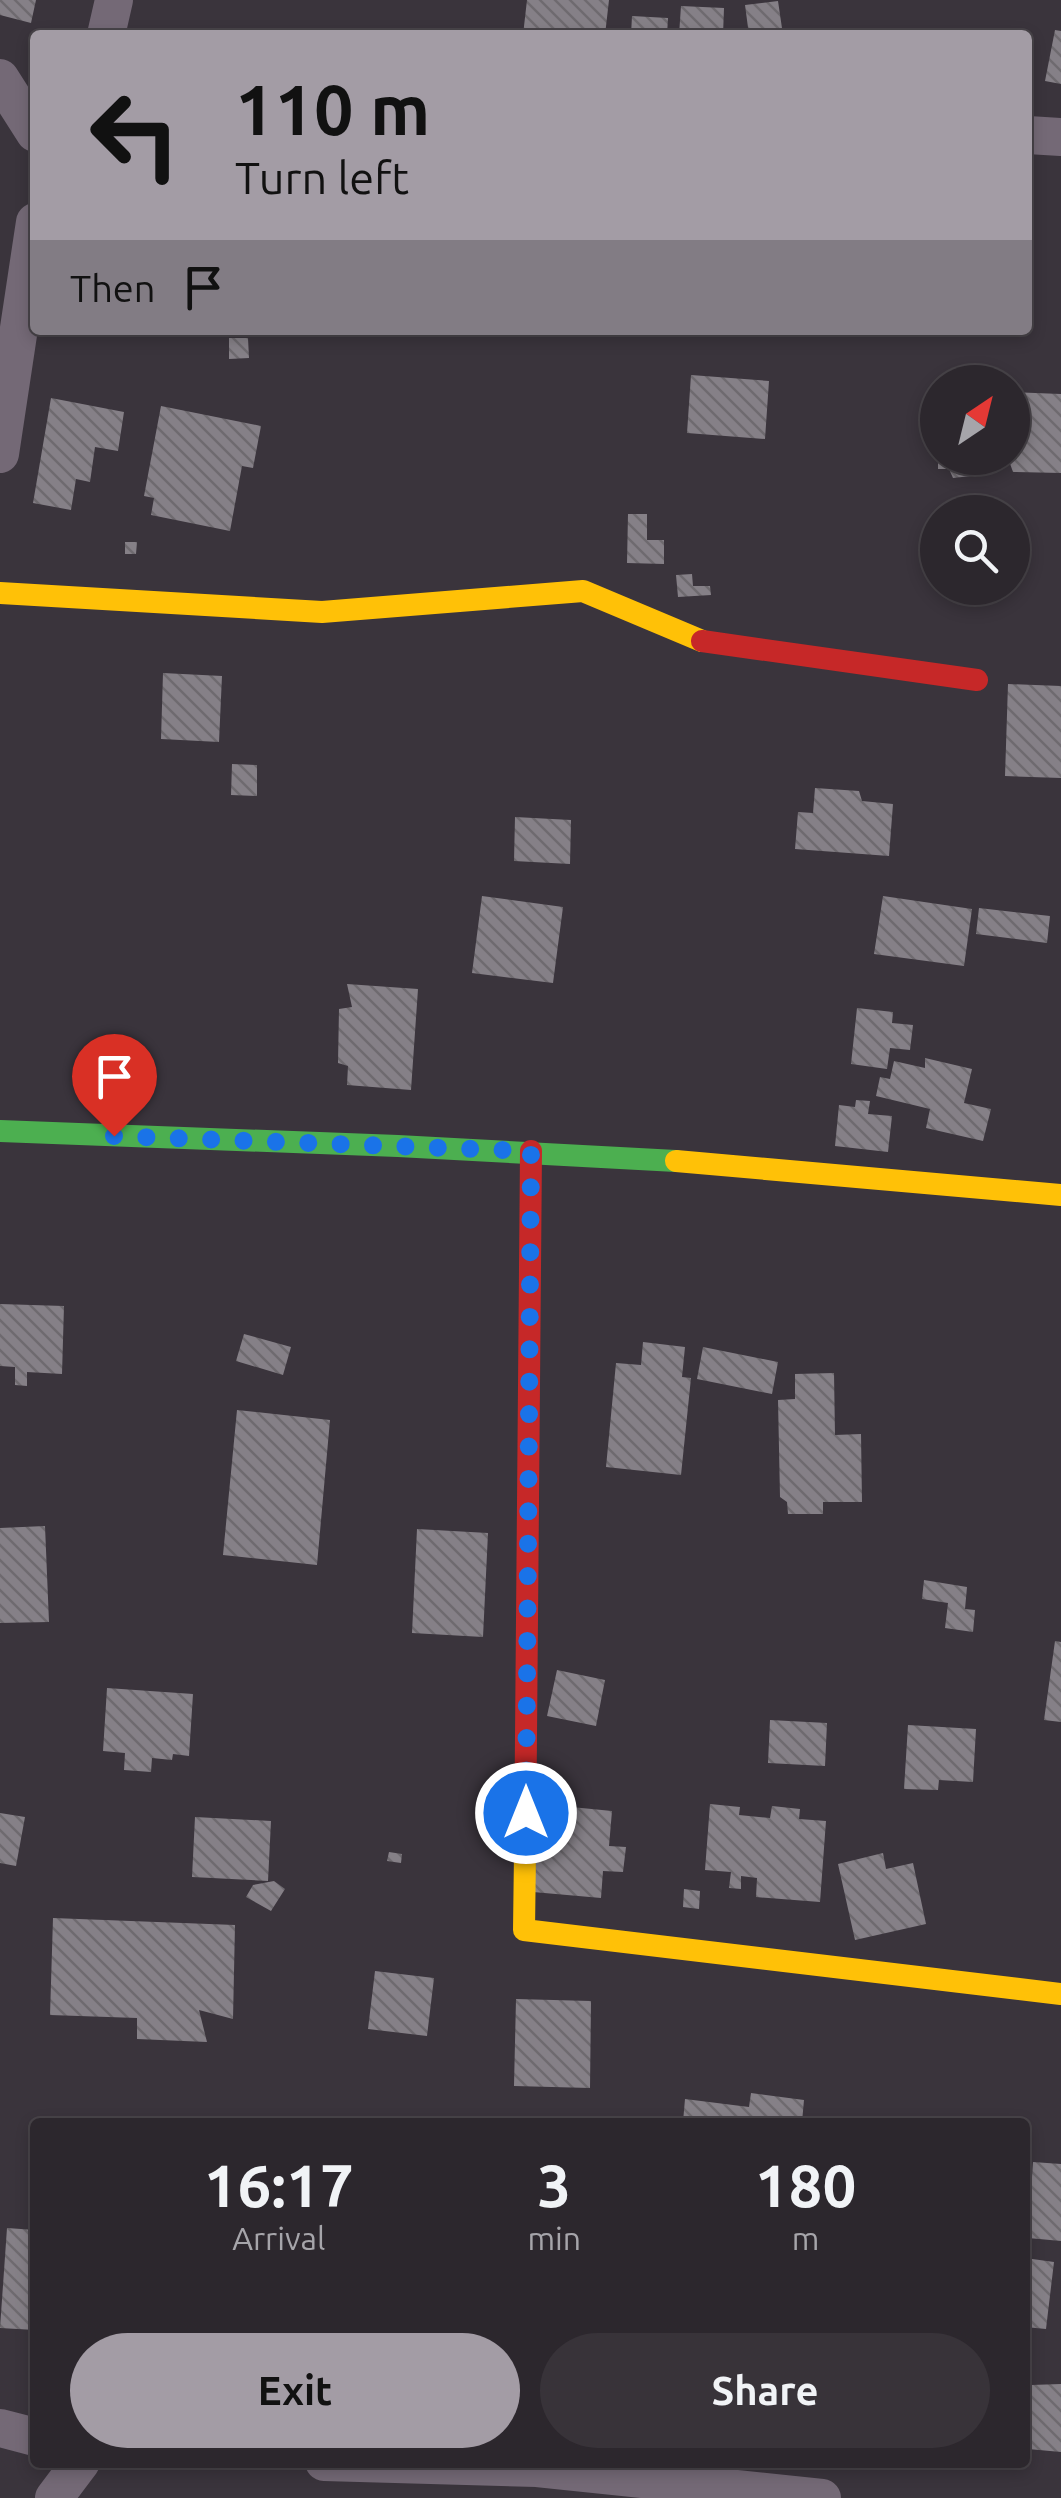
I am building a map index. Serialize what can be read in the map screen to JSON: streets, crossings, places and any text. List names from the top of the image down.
{
  "north": "top right",
  "page": {
    "turn": ["110 m", "Turn left"],
    "then": "Then",
    "eta": [
      "16:17",
      "Arrival",
      "3",
      "min",
      "180",
      "m"
    ],
    "buttons": ["Exit", "Share"]
  }
}
